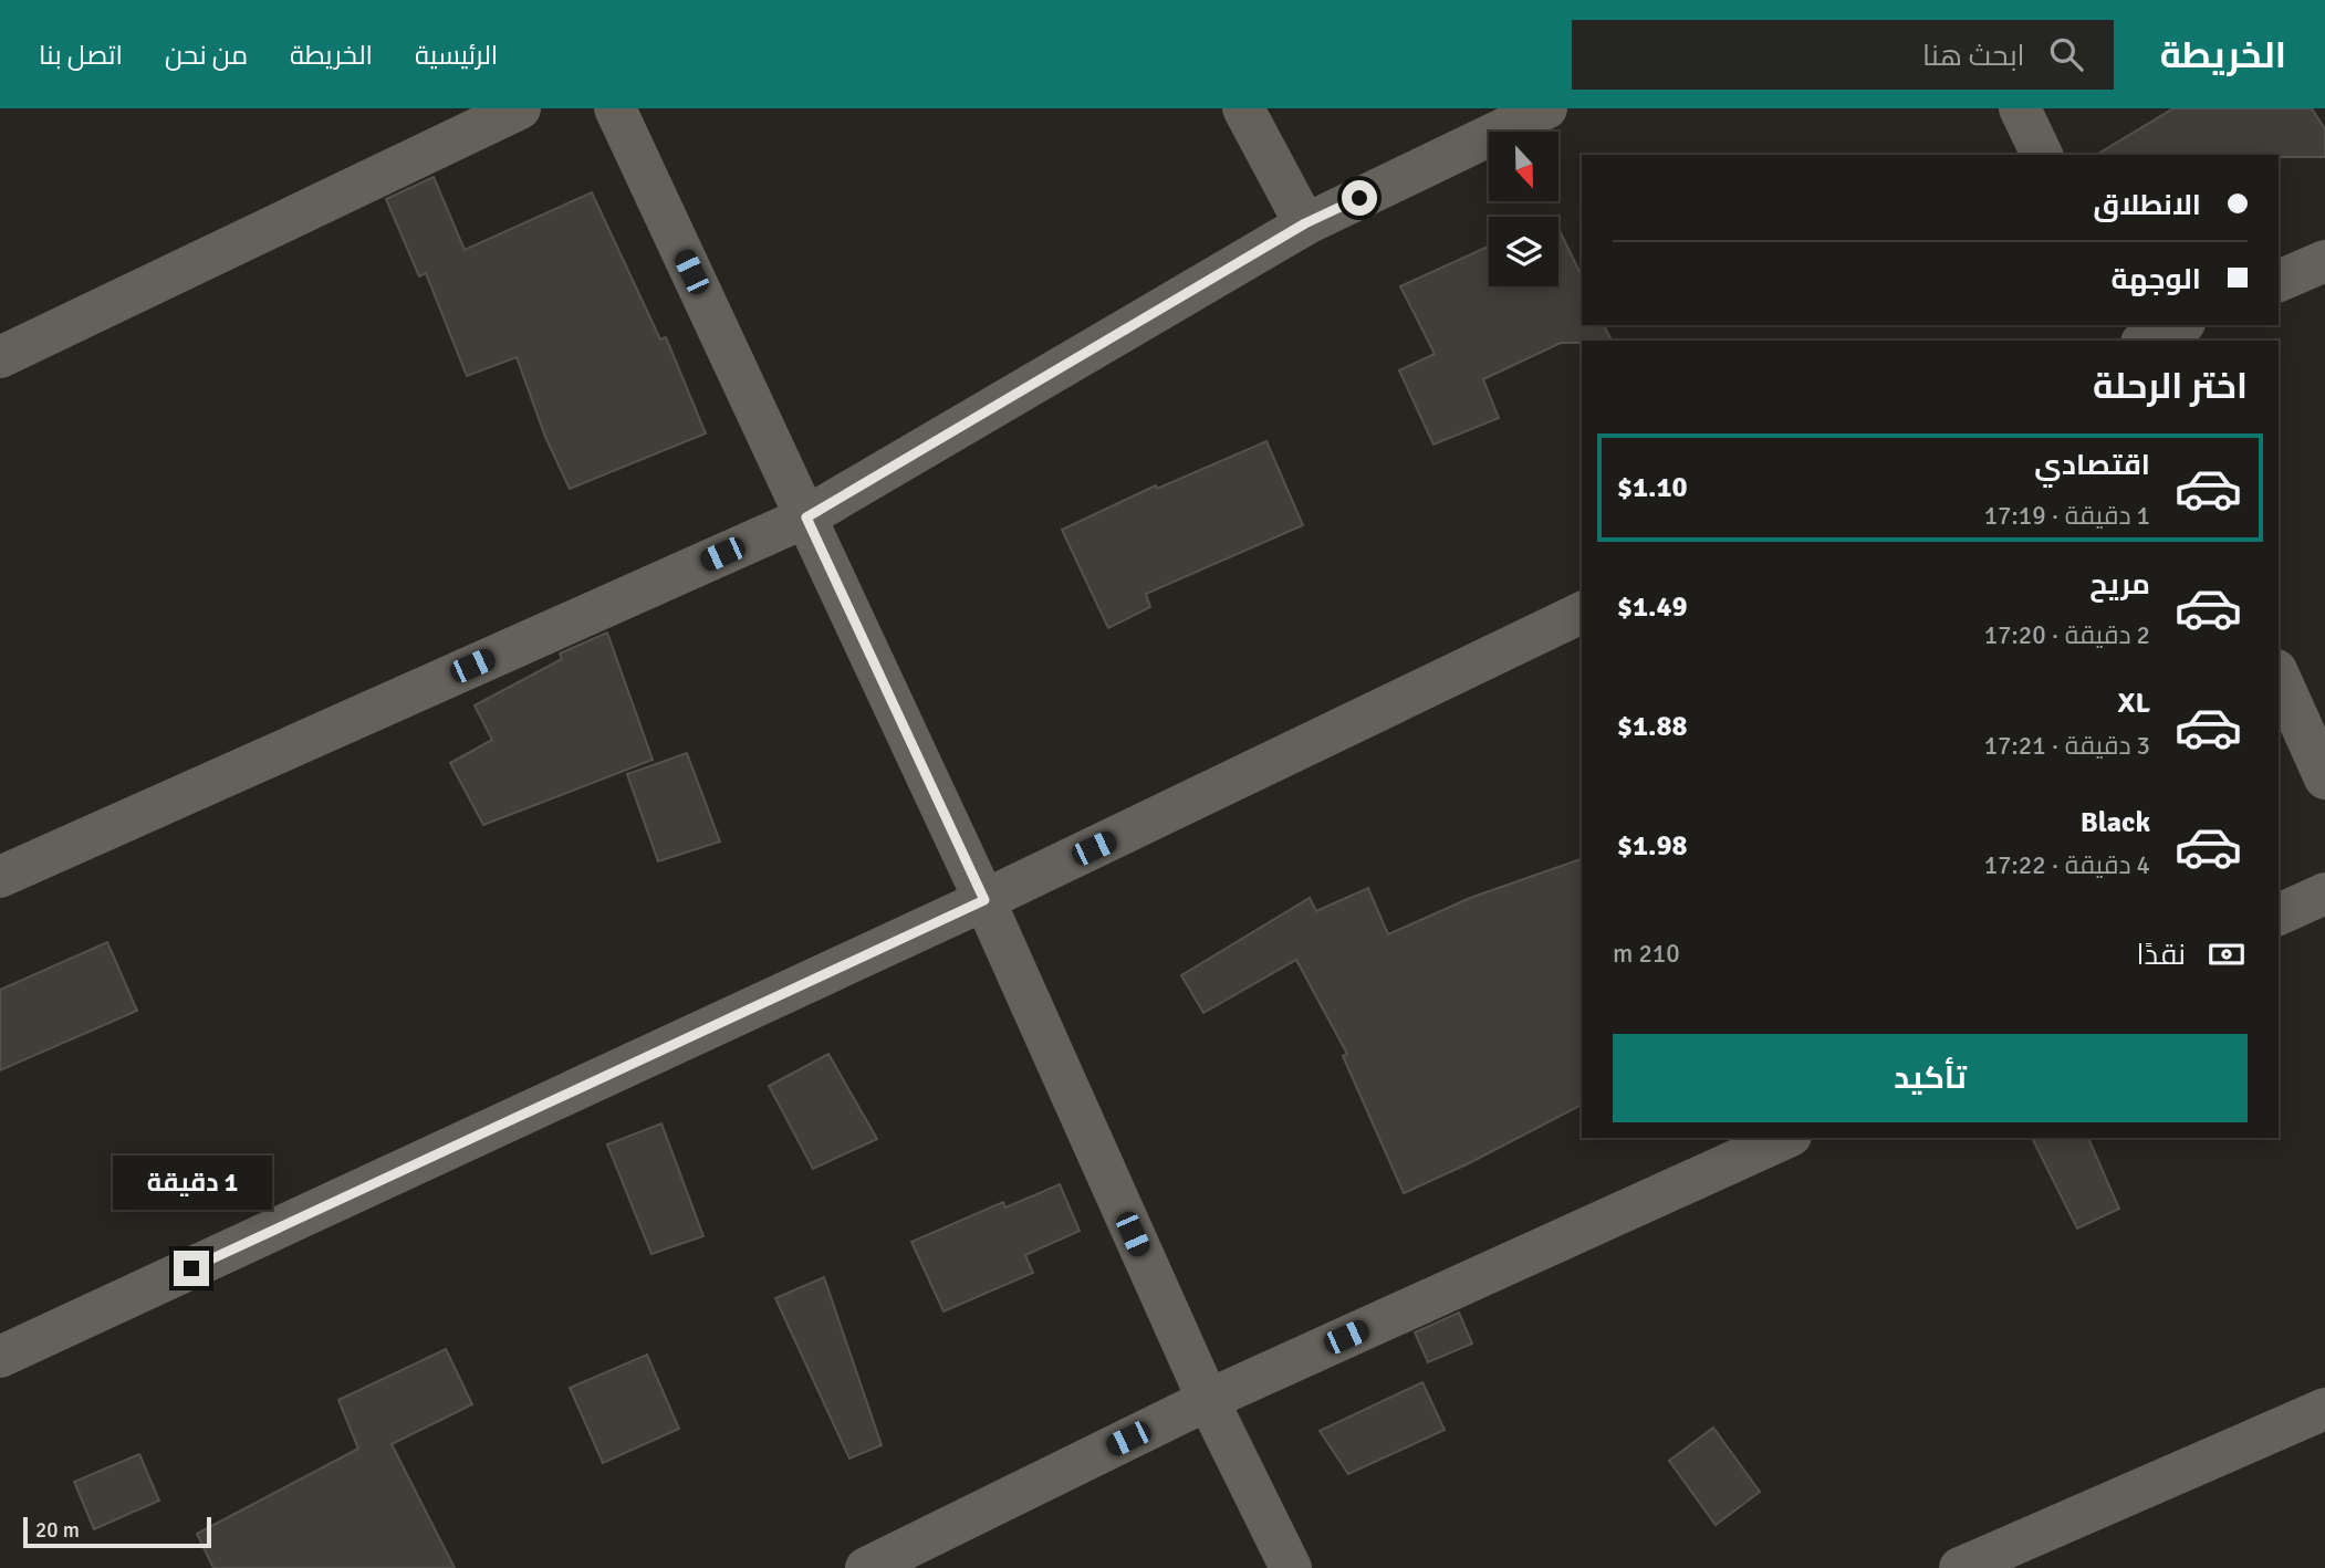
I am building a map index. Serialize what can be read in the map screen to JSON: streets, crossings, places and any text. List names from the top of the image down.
{
  "scale_bar": "20 m",
  "north": "bottom",
  "page": {
    "header": "الخريطة",
    "search": "ابحث هنا",
    "nav": [
      "الرئيسية",
      "الخريطة",
      "من نحن",
      "اتصل بنا"
    ],
    "banner": ["الانطلاق", "الوجهة"],
    "heading": "اختر الرحلة",
    "list": [
      {
        "name": "اقتصادي",
        "note": "1 دقيقة · 17:19",
        "value": "$1.10"
      },
      {
        "name": "مريح",
        "note": "2 دقيقة · 17:20",
        "value": "$1.49"
      },
      {
        "name": "XL",
        "note": "3 دقيقة · 17:21",
        "value": "$1.88"
      },
      {
        "name": "Black",
        "note": "4 دقيقة · 17:22",
        "value": "$1.98"
      }
    ],
    "pay": ["نقدًا", "210 m"],
    "buttons": "تأكيد",
    "bubble": "1 دقيقة",
    "scale": "20 m"
  }
}
